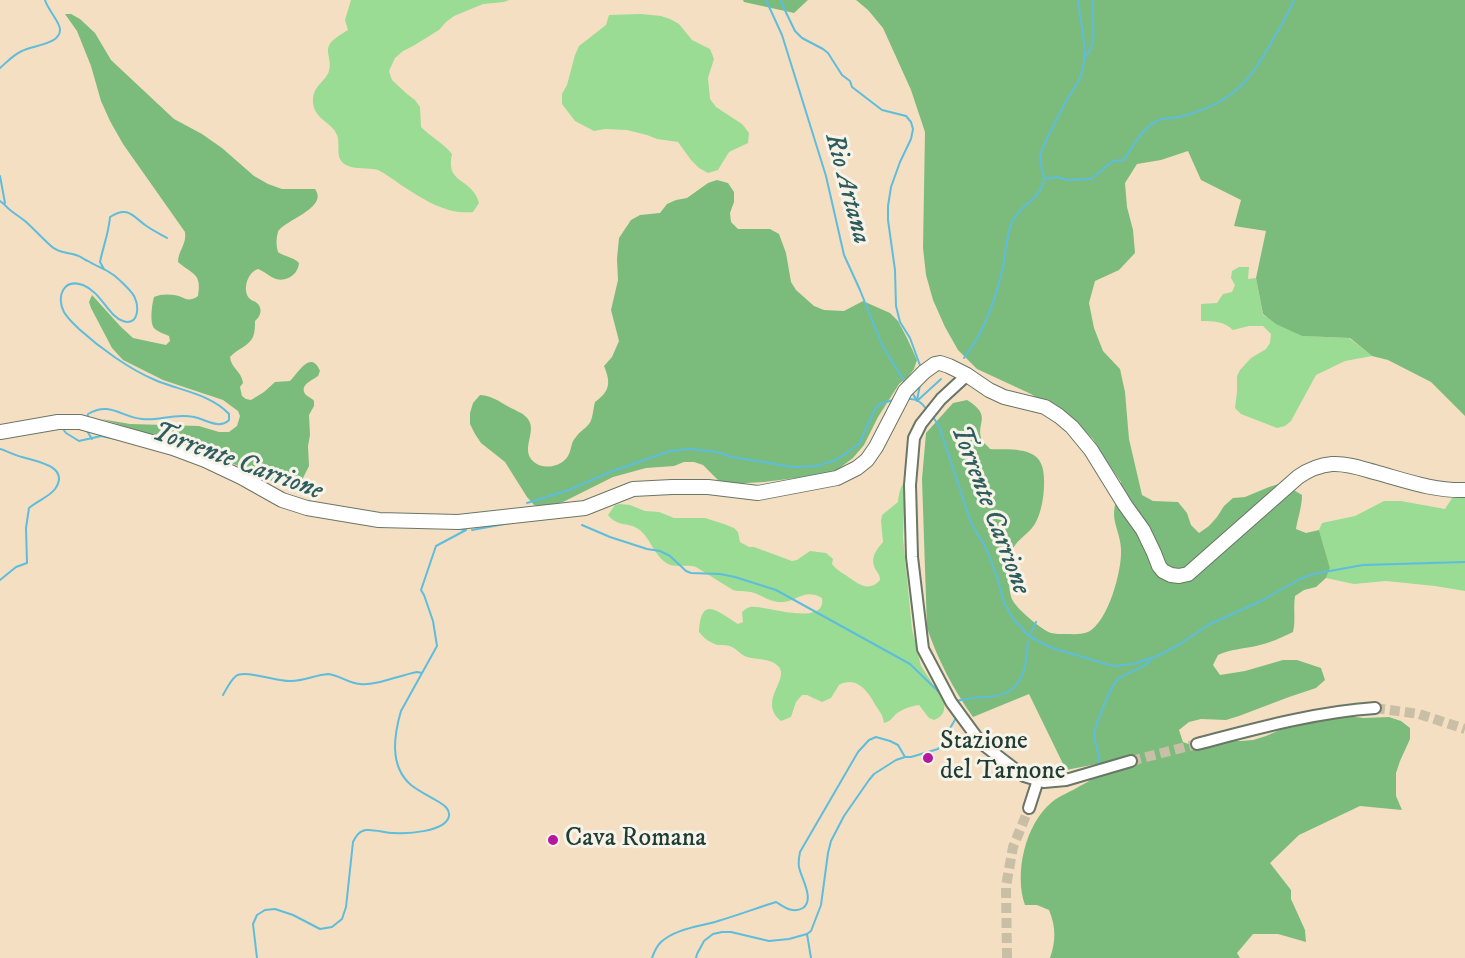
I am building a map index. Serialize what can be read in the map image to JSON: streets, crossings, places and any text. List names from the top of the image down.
{
  "water": ["Rio Artana", "Torrente Carrione"],
  "places": ["Stazione del Tarnone", "Cava Romana"]
}
